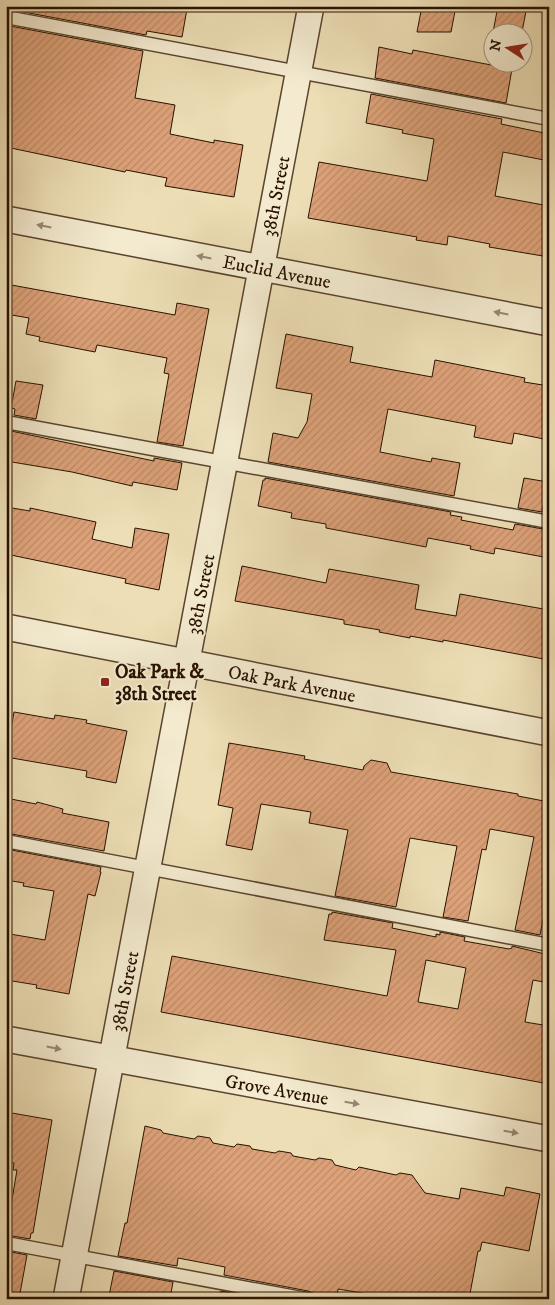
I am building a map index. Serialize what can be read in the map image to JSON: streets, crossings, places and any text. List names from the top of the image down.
{
  "streets": {
    "street": [
      "38th Street",
      "Euclid Avenue",
      "Oak Park Avenue",
      "Grove Avenue"
    ]
  },
  "crossings": [
    ["38th Street", "Euclid Avenue"],
    ["38th Street", "Oak Park Avenue"],
    ["38th Street", "Grove Avenue"]
  ],
  "one_way": ["Euclid Avenue", "Grove Avenue"],
  "places": {
    "transit": ["Oak Park & 38th Street"]
  },
  "north": "left"
}
